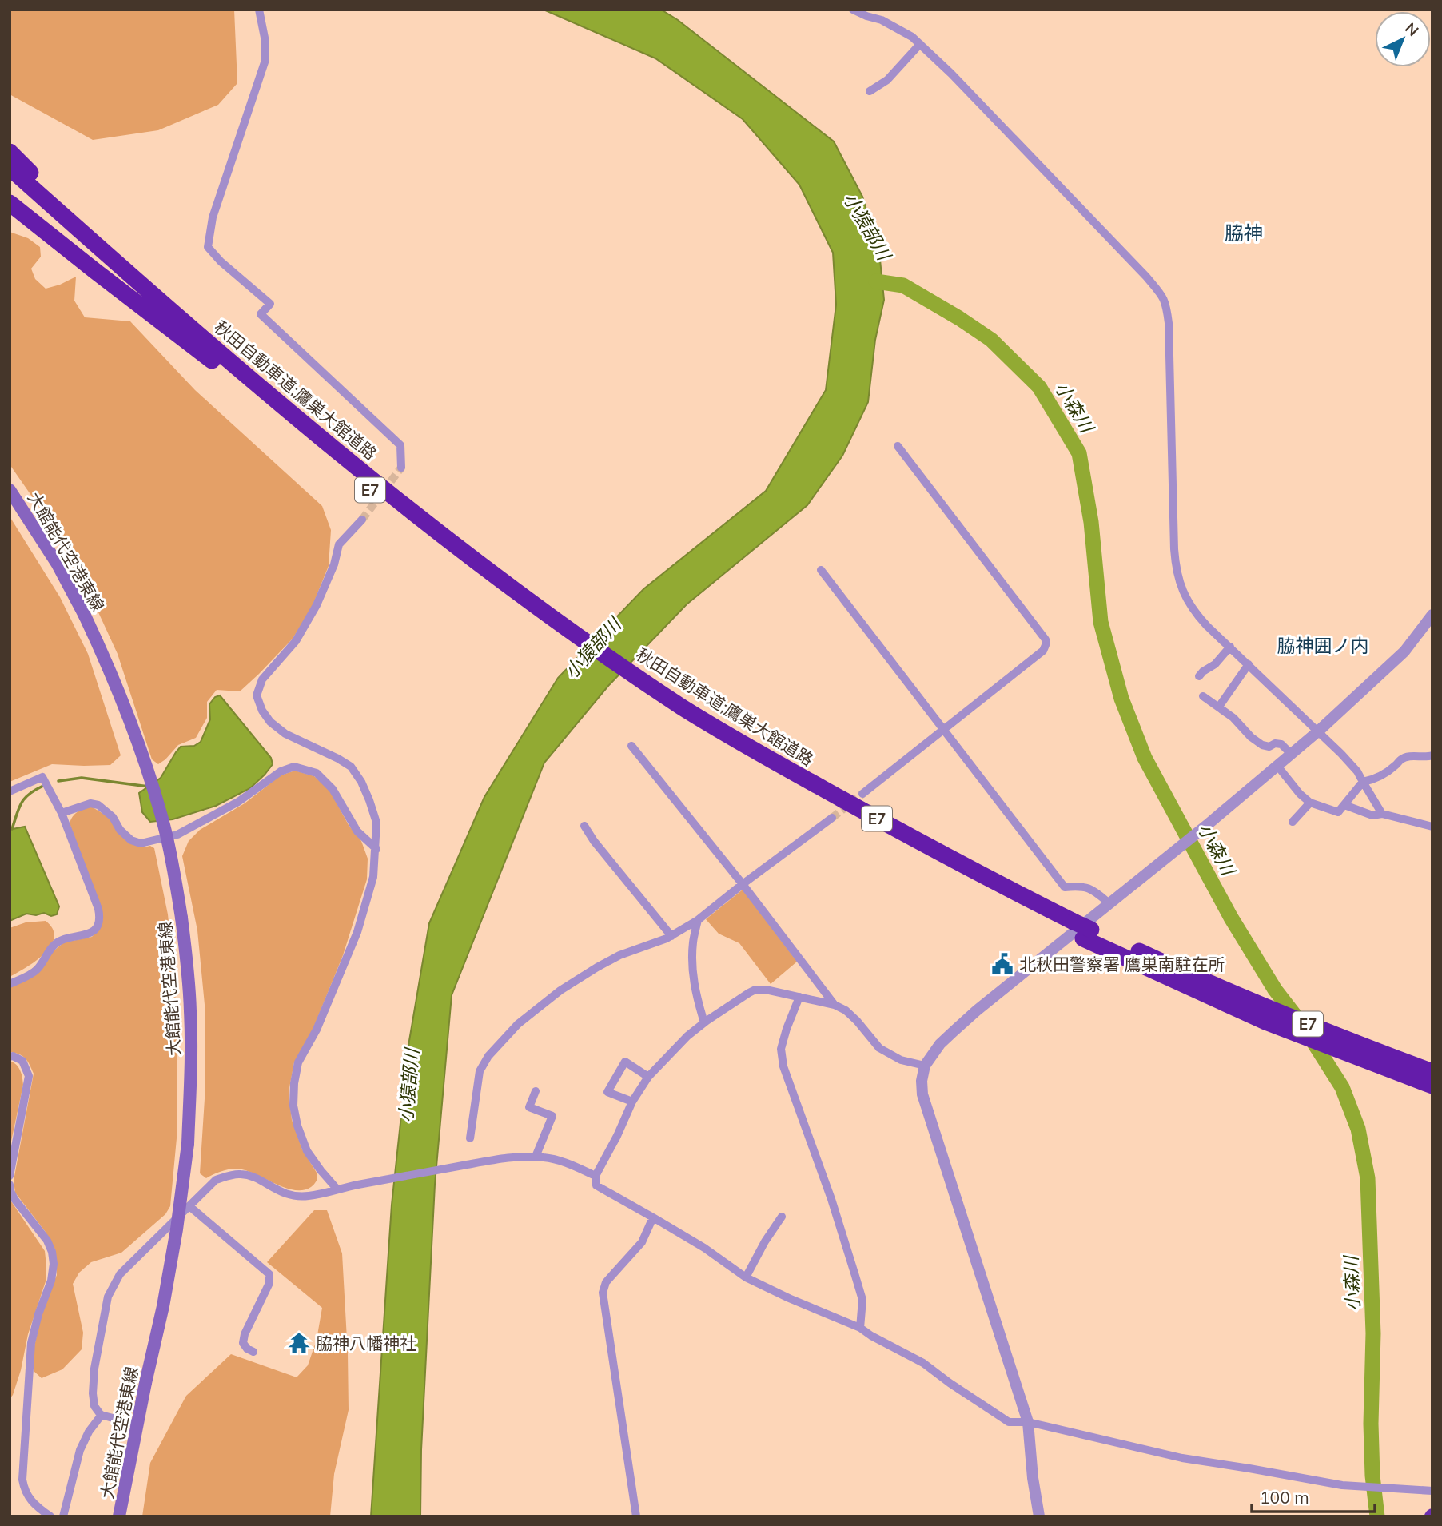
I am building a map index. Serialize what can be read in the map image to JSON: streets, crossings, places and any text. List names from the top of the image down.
{
  "streets": {
    "highway": ["秋田自動車道;鷹巣大館道路", "E7"],
    "main road": ["大館能代空港東線"]
  },
  "districts": ["脇神", "脇神囲ノ内"],
  "water": ["小猿部川", "小森川"],
  "places": {
    "public building": ["北秋田警察署 鷹巣南駐在所"],
    "temple": ["脇神八幡神社"]
  },
  "scale_bar": "100 m",
  "north": "top right"
}
